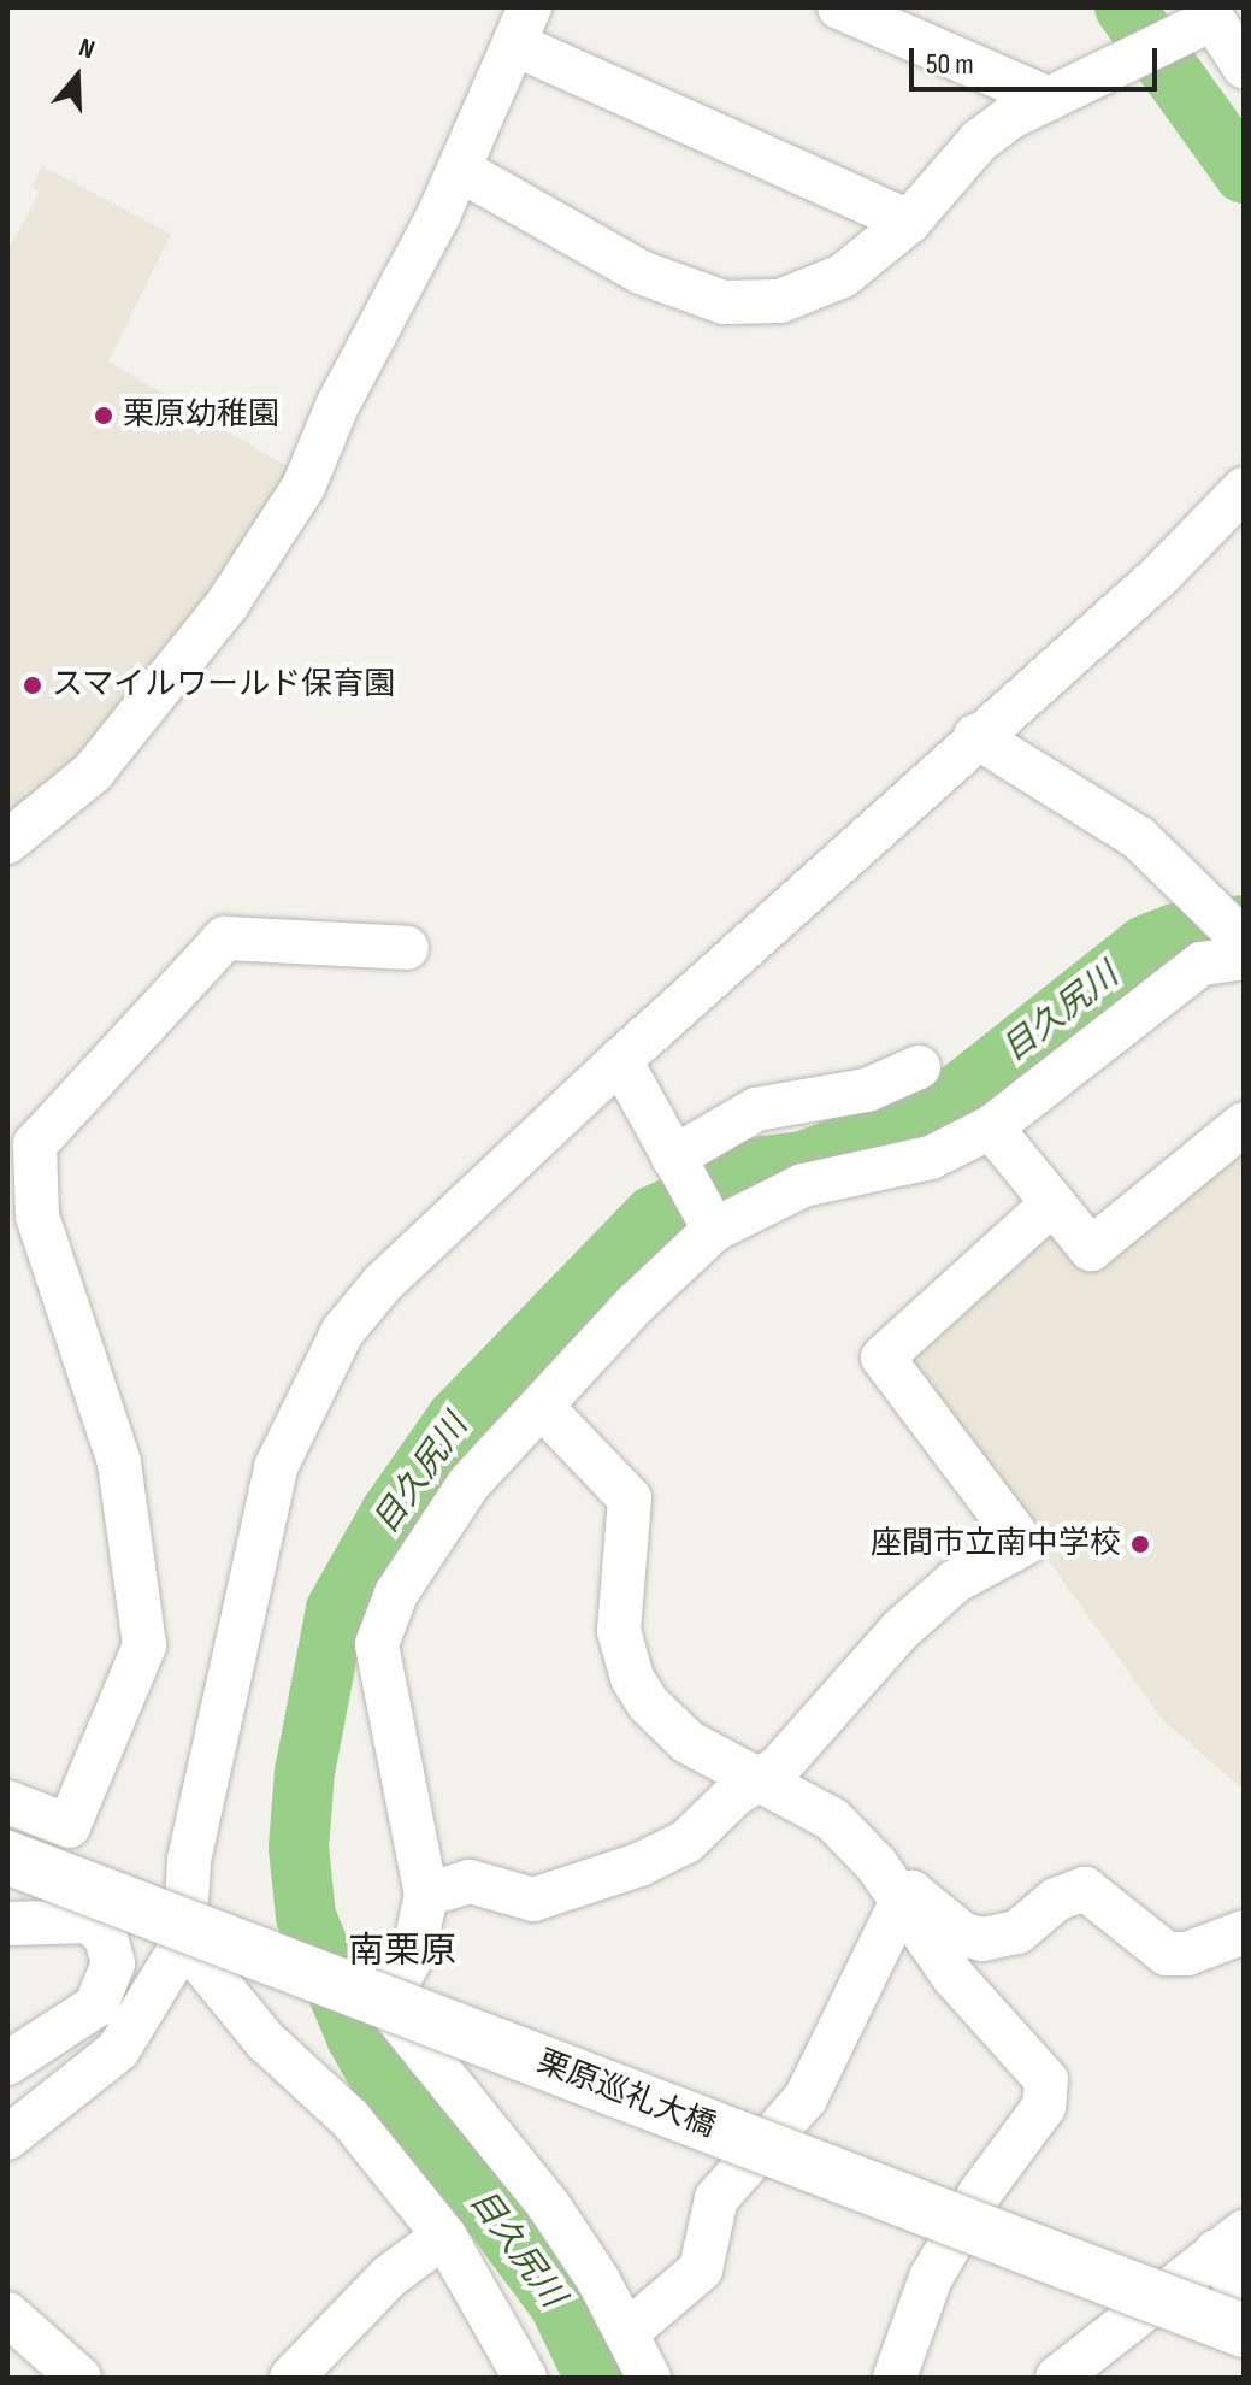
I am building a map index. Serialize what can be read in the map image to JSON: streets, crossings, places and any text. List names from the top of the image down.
{
  "streets": {
    "main road": ["栗原巡礼大橋"]
  },
  "districts": ["南栗原"],
  "water": ["目久尻川"],
  "places": ["栗原幼稚園", "スマイルワールド保育園", "座間市立南中学校"],
  "scale_bar": "50 m",
  "north": "top"
}
